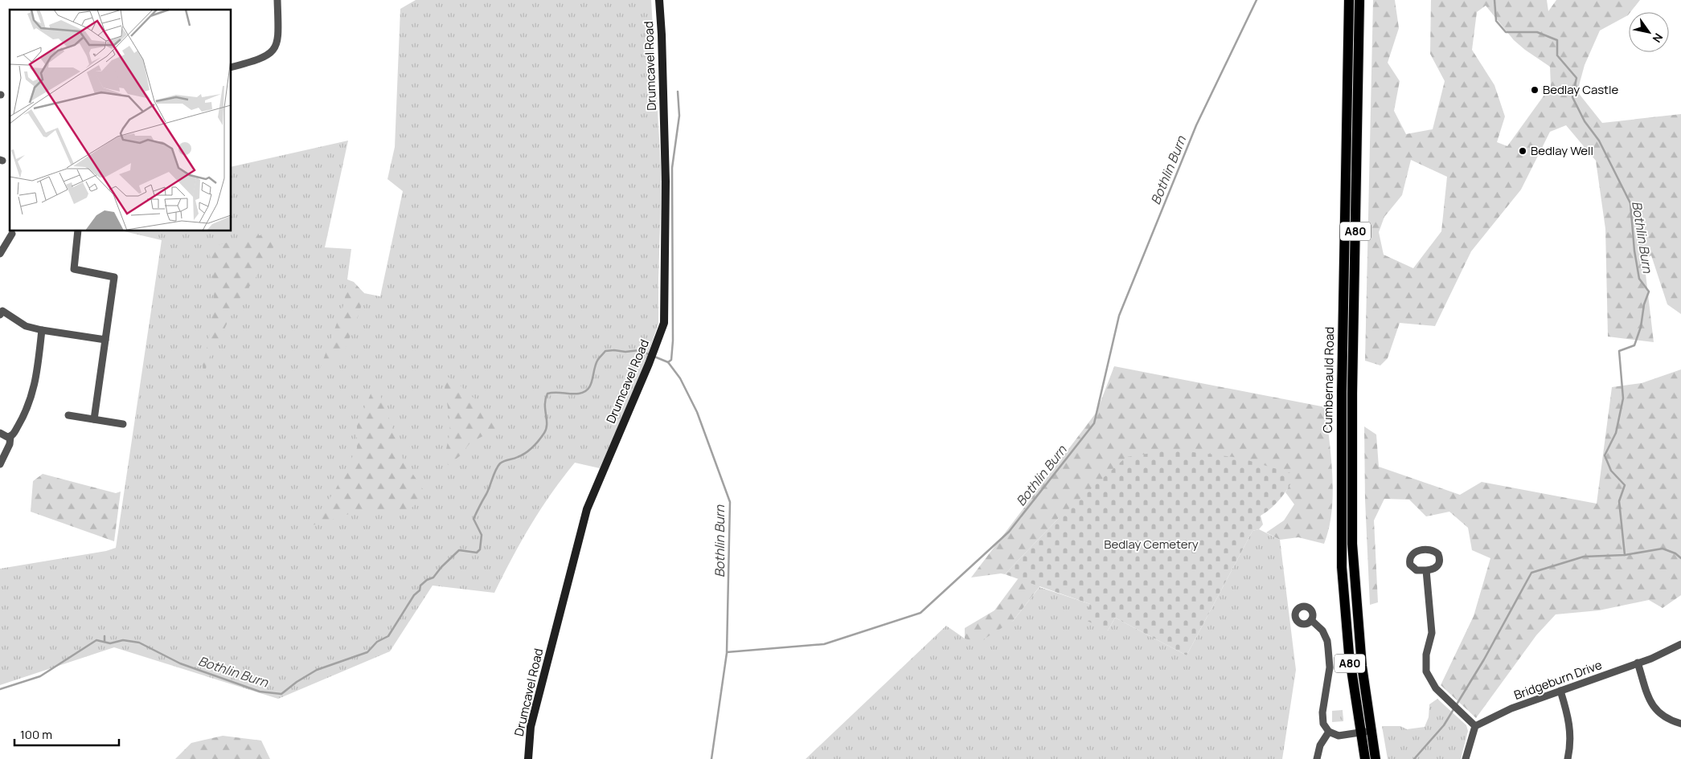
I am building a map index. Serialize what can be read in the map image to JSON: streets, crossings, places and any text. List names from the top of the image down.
{
  "streets": {
    "main road": ["A80", "Cumbernauld Road"],
    "street": ["Drumcavel Road", "Bridgeburn Drive"]
  },
  "water": ["Bothlin Burn"],
  "parks": ["Bedlay Cemetery"],
  "places": ["Bedlay Castle", "Bedlay Well"],
  "scale_bar": "100 m",
  "north": "bottom right"
}
